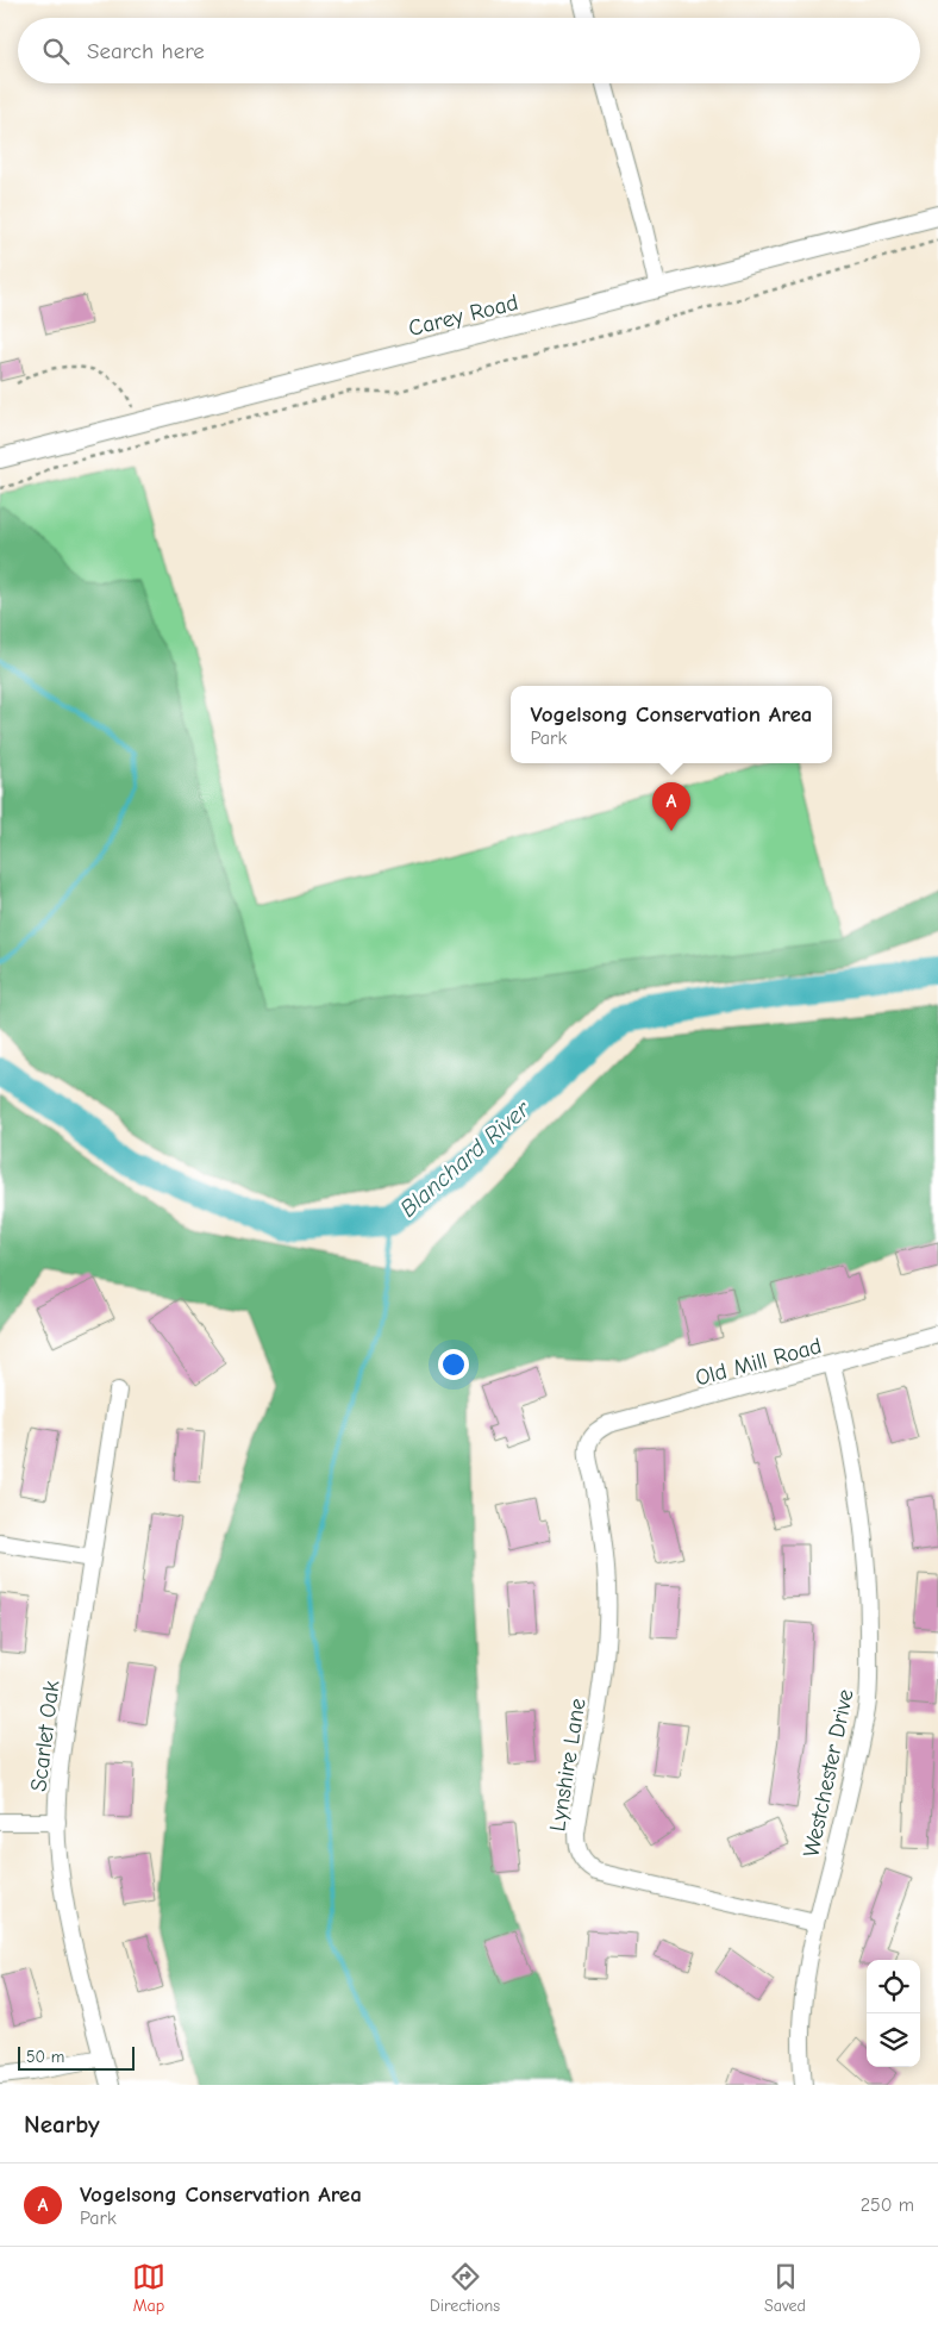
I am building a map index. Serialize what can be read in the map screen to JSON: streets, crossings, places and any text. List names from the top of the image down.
{
  "streets": {
    "main road": ["Carey Road"],
    "street": [
      "Old Mill Road",
      "Scarlet Oak",
      "Lynshire Lane",
      "Westchester Drive"
    ]
  },
  "crossings": [
    ["Old Mill Road", "Lynshire Lane"],
    ["Old Mill Road", "Westchester Drive"],
    ["Lynshire Lane", "Westchester Drive"]
  ],
  "water": ["Blanchard River"],
  "scale_bar": "50 m",
  "page": {
    "search": "Search here",
    "popup": ["Vogelsong Conservation Area", "Park"],
    "pins": "A",
    "scale": "50 m",
    "heading": "Nearby",
    "list": [
      {
        "mark": "A",
        "name": "Vogelsong Conservation Area",
        "note": "Park",
        "value": "250 m"
      }
    ],
    "nav": ["Map", "Directions", "Saved"]
  }
}
